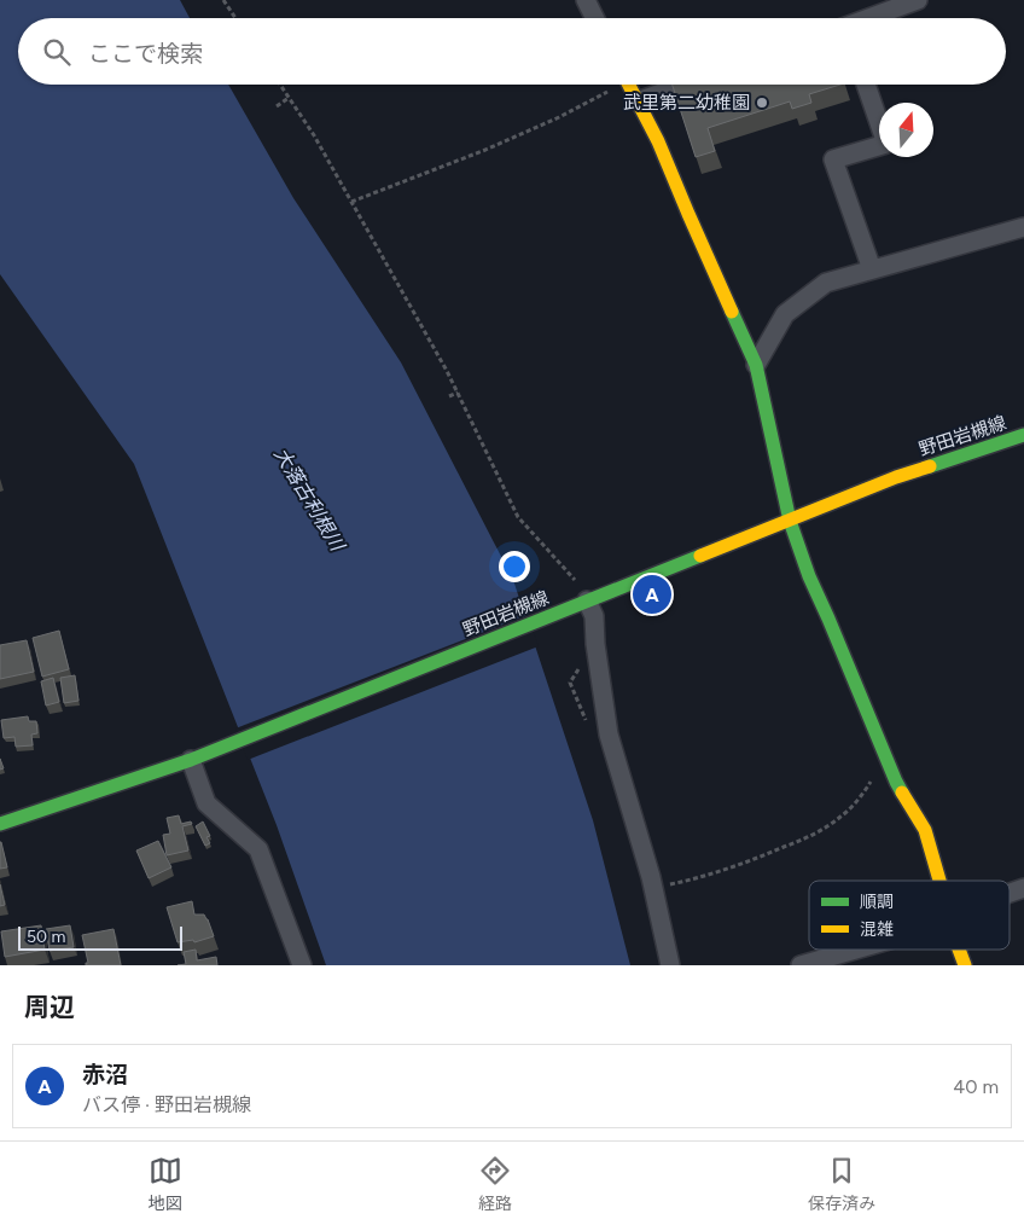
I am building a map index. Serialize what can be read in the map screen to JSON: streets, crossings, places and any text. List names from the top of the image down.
{
  "streets": {
    "main road": ["野田岩槻線"]
  },
  "water": ["大落古利根川"],
  "places": ["武里第二幼稚園"],
  "legend": ["順調", "混雑"],
  "scale_bar": "50 m",
  "north": "top",
  "page": {
    "search": "ここで検索",
    "pins": "A",
    "scale": "50 m",
    "heading": "周辺",
    "list": [
      {
        "mark": "A",
        "name": "赤沼",
        "note": "バス停 · 野田岩槻線",
        "value": "40 m"
      }
    ],
    "nav": ["地図", "経路", "保存済み"]
  }
}
